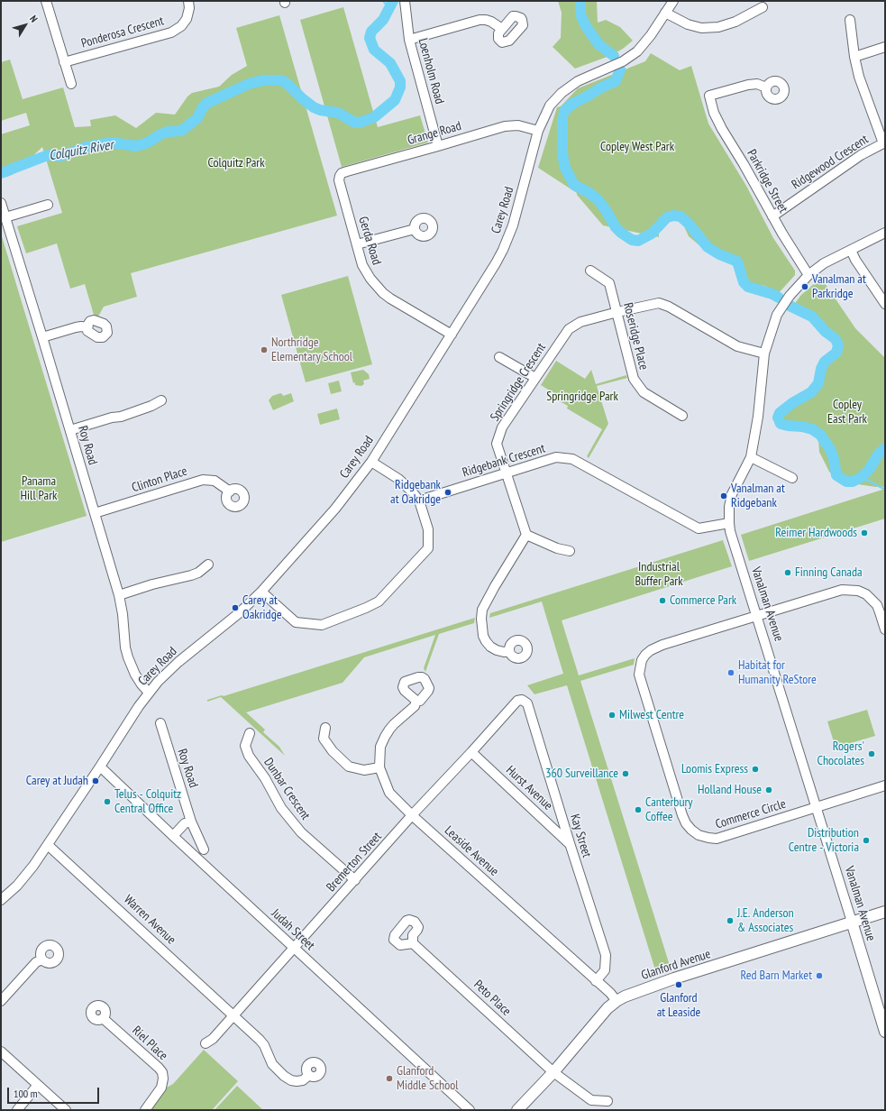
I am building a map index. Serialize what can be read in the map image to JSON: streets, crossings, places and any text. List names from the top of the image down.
{
  "streets": {
    "main road": ["Vanalman Avenue", "Glanford Avenue"],
    "street": [
      "Ponderosa Crescent",
      "Loenholm Road",
      "Grange Road",
      "Ridgewood Crescent",
      "Parkridge Street",
      "Carey Road",
      "Gerda Road",
      "Roseridge Place",
      "Springridge Crescent",
      "Roy Road",
      "Ridgebank Crescent",
      "Clinton Place",
      "Hurst Avenue",
      "Dunbar Crescent",
      "Commerce Circle",
      "Kay Street",
      "Leaside Avenue",
      "Bremerton Street",
      "Warren Avenue",
      "Judah Street",
      "Peto Place",
      "Riel Place"
    ]
  },
  "crossings": [
    ["Loenholm Road", "Grange Road"],
    ["Grange Road", "Carey Road"],
    ["Grange Road", "Gerda Road"],
    ["Ridgewood Crescent", "Parkridge Street"],
    ["Parkridge Street", "Vanalman Avenue"],
    ["Carey Road", "Gerda Road"],
    ["Carey Road", "Roy Road"],
    ["Carey Road", "Warren Avenue"],
    ["Carey Road", "Judah Street"],
    ["Roseridge Place", "Springridge Crescent"],
    ["Springridge Crescent", "Ridgebank Crescent"],
    ["Springridge Crescent", "Vanalman Avenue"],
    ["Roy Road", "Clinton Place"],
    ["Ridgebank Crescent", "Vanalman Avenue"],
    ["Vanalman Avenue", "Commerce Circle"],
    ["Vanalman Avenue", "Glanford Avenue"],
    ["Hurst Avenue", "Kay Street"],
    ["Hurst Avenue", "Bremerton Street"],
    ["Dunbar Crescent", "Bremerton Street"],
    ["Kay Street", "Leaside Avenue"],
    ["Kay Street", "Bremerton Street"],
    ["Leaside Avenue", "Bremerton Street"],
    ["Leaside Avenue", "Glanford Avenue"],
    ["Bremerton Street", "Warren Avenue"],
    ["Bremerton Street", "Judah Street"],
    ["Glanford Avenue", "Peto Place"]
  ],
  "water": ["Colquitz River"],
  "parks": [
    "Copley West Park",
    "Colquitz Park",
    "Springridge Park",
    "Copley East Park",
    "Panama Hill Park",
    "Industrial Buffer Park"
  ],
  "places": [
    "Vanalman at Parkridge",
    "Northridge Elementary School",
    "Ridgebank at Oakridge",
    "Vanalman at Ridgebank",
    "Reimer Hardwoods",
    "Finning Canada",
    "Commerce Park",
    "Carey at Oakridge",
    "Habitat for Humanity ReStore",
    "Milwest Centre",
    "Rogers' Chocolates",
    "Loomis Express",
    "360 Surveillance",
    "Carey at Judah",
    "Holland House",
    "Telus - Colquitz Central Office",
    "Canterbury Coffee",
    "Distribution Centre - Victoria",
    "J.E. Anderson & Associates",
    "Red Barn Market",
    "Glanford at Leaside",
    "Glanford Middle School"
  ],
  "scale_bar": "100 m",
  "north": "top right"
}
